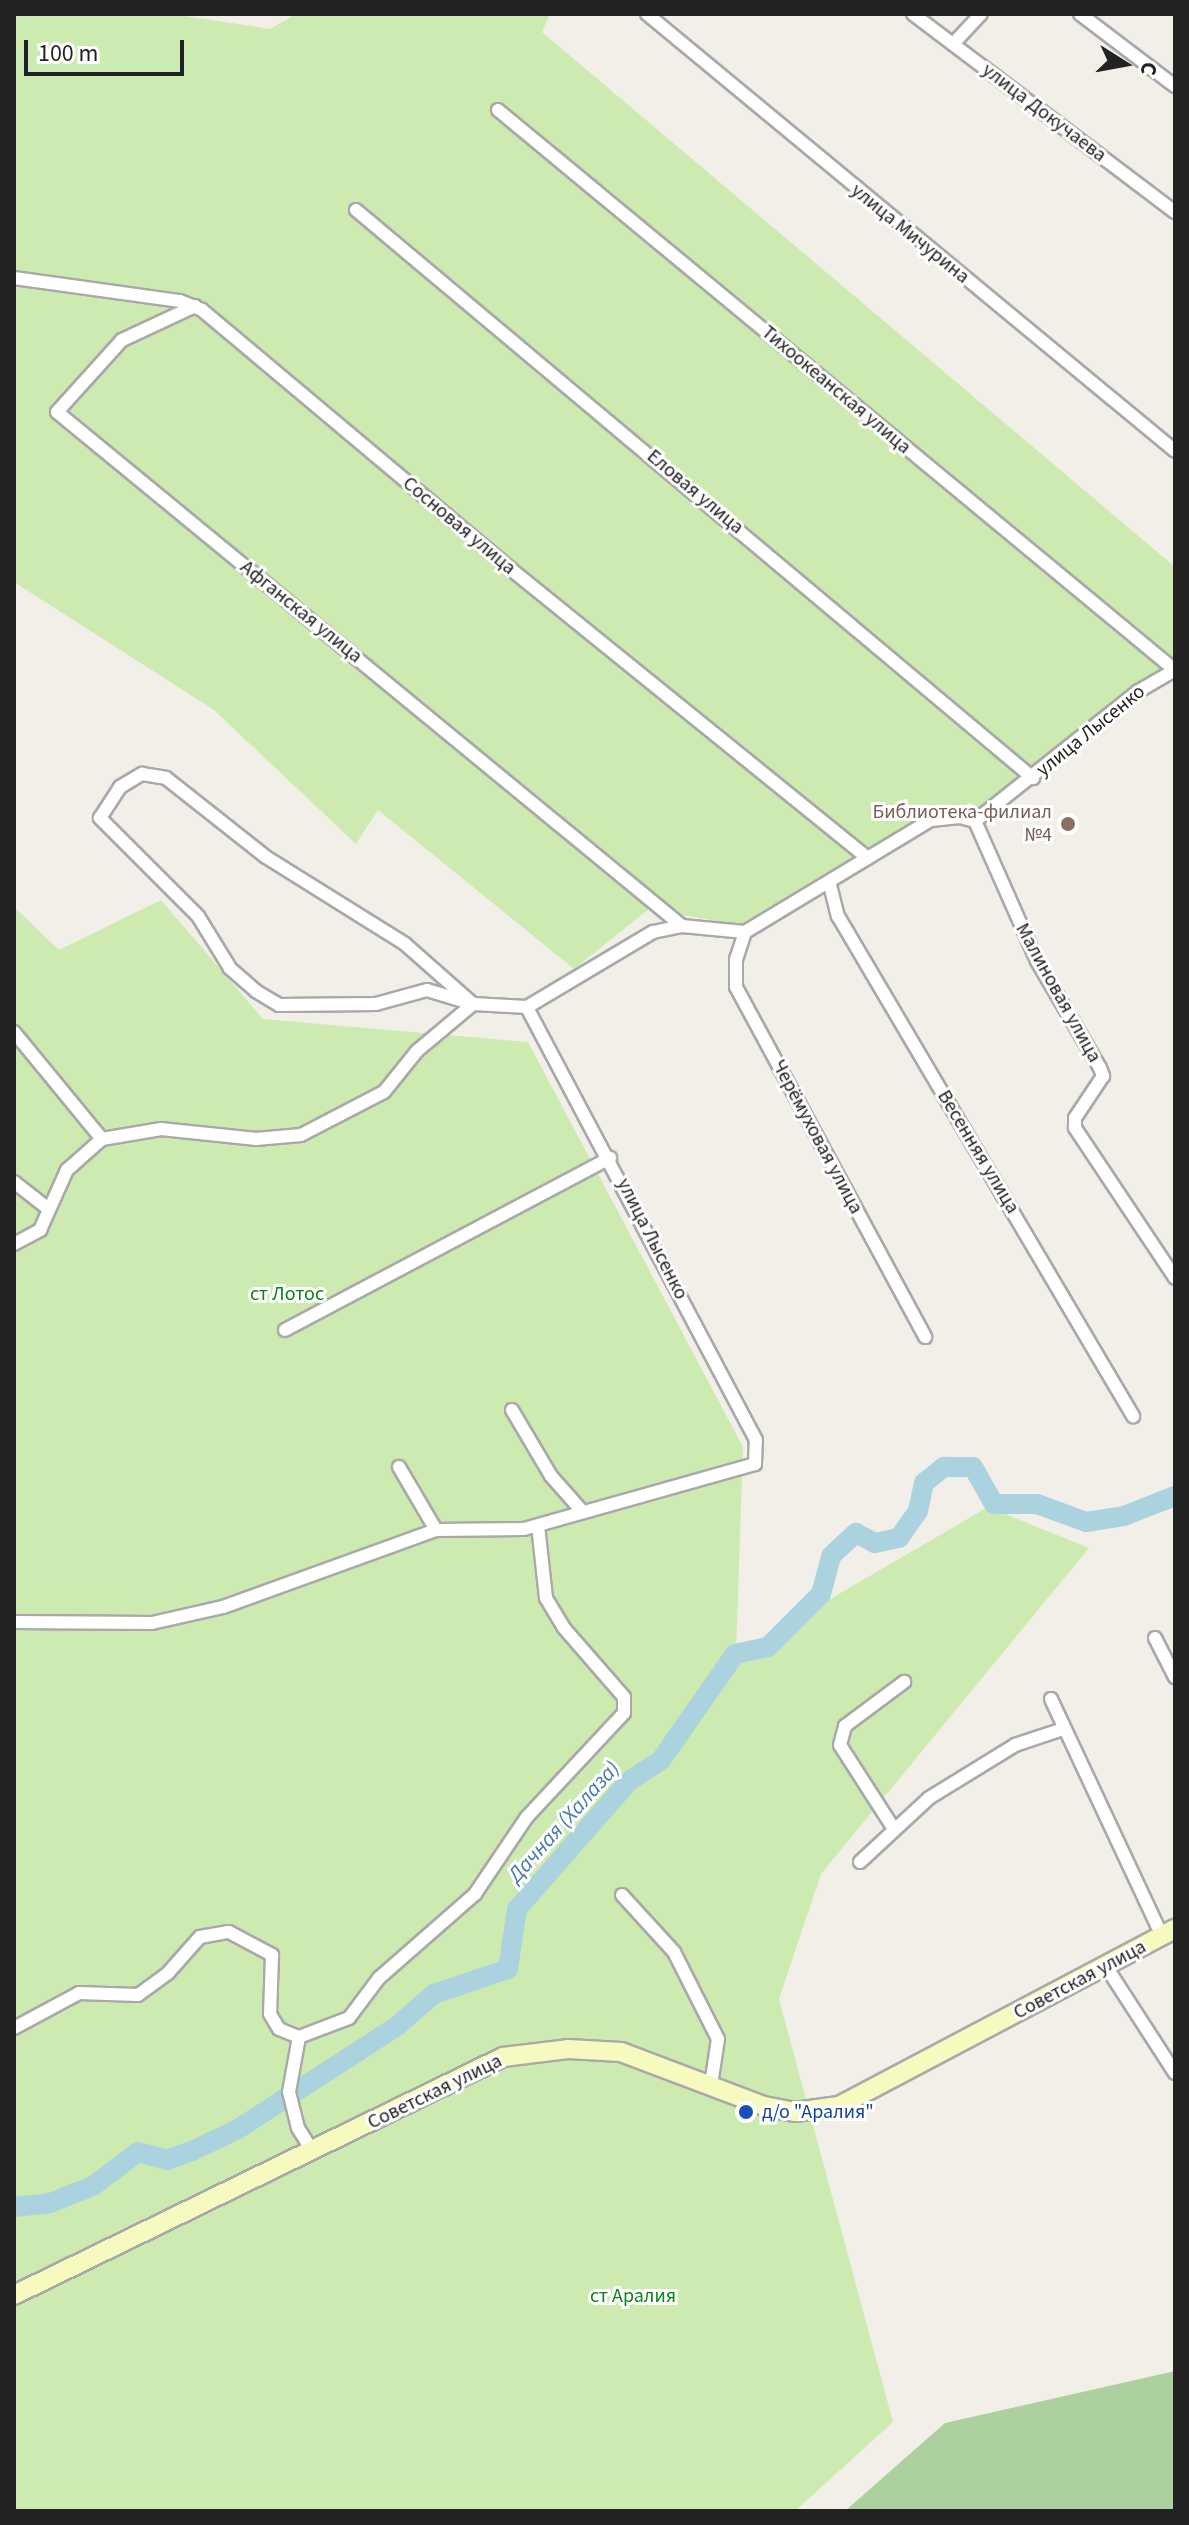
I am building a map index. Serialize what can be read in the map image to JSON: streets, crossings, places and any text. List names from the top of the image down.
{
  "streets": {
    "street": [
      "улица Докучаева",
      "улица Мичурина",
      "Тихоокеанская улица",
      "Еловая улица",
      "Сосновая улица",
      "Афганская улица",
      "улица Лысенко",
      "Малиновая улица",
      "Черёмуховая улица",
      "Весенняя улица",
      "Советская улица"
    ]
  },
  "crossings": [
    ["Тихоокеанская улица", "улица Лысенко"],
    ["Еловая улица", "улица Лысенко"],
    ["Сосновая улица", "Афганская улица"],
    ["улица Лысенко", "Малиновая улица"]
  ],
  "water": ["Дачная (Халаза)"],
  "parks": ["ст Лотос", "ст Аралия"],
  "places": ["Библиотека-филиал №4", "д/о \"Аралия\""],
  "scale_bar": "100 m",
  "north": "right"
}
